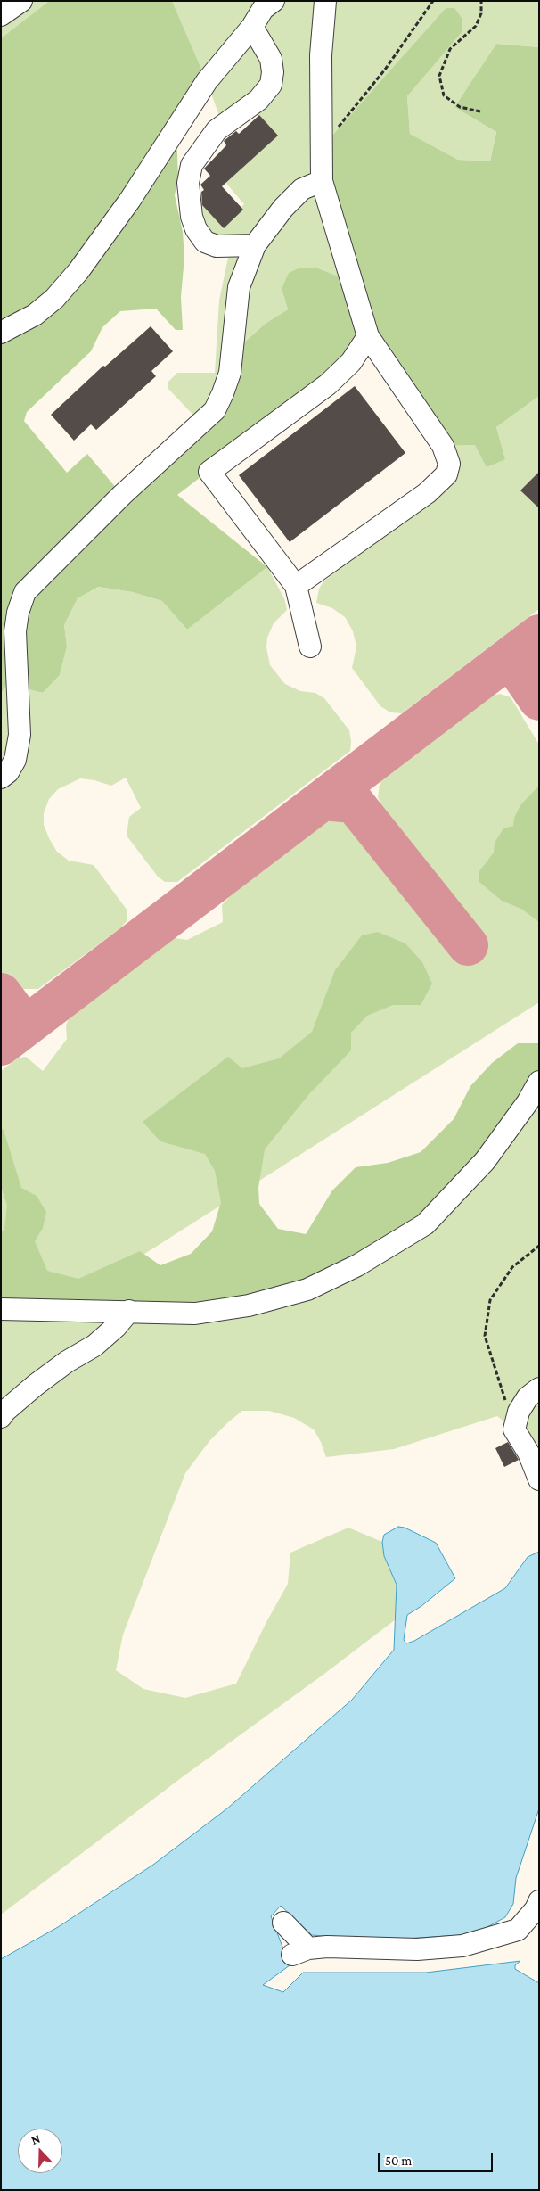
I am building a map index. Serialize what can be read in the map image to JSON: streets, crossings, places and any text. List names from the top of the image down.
{
  "scale_bar": "50 m",
  "north": "top"
}
